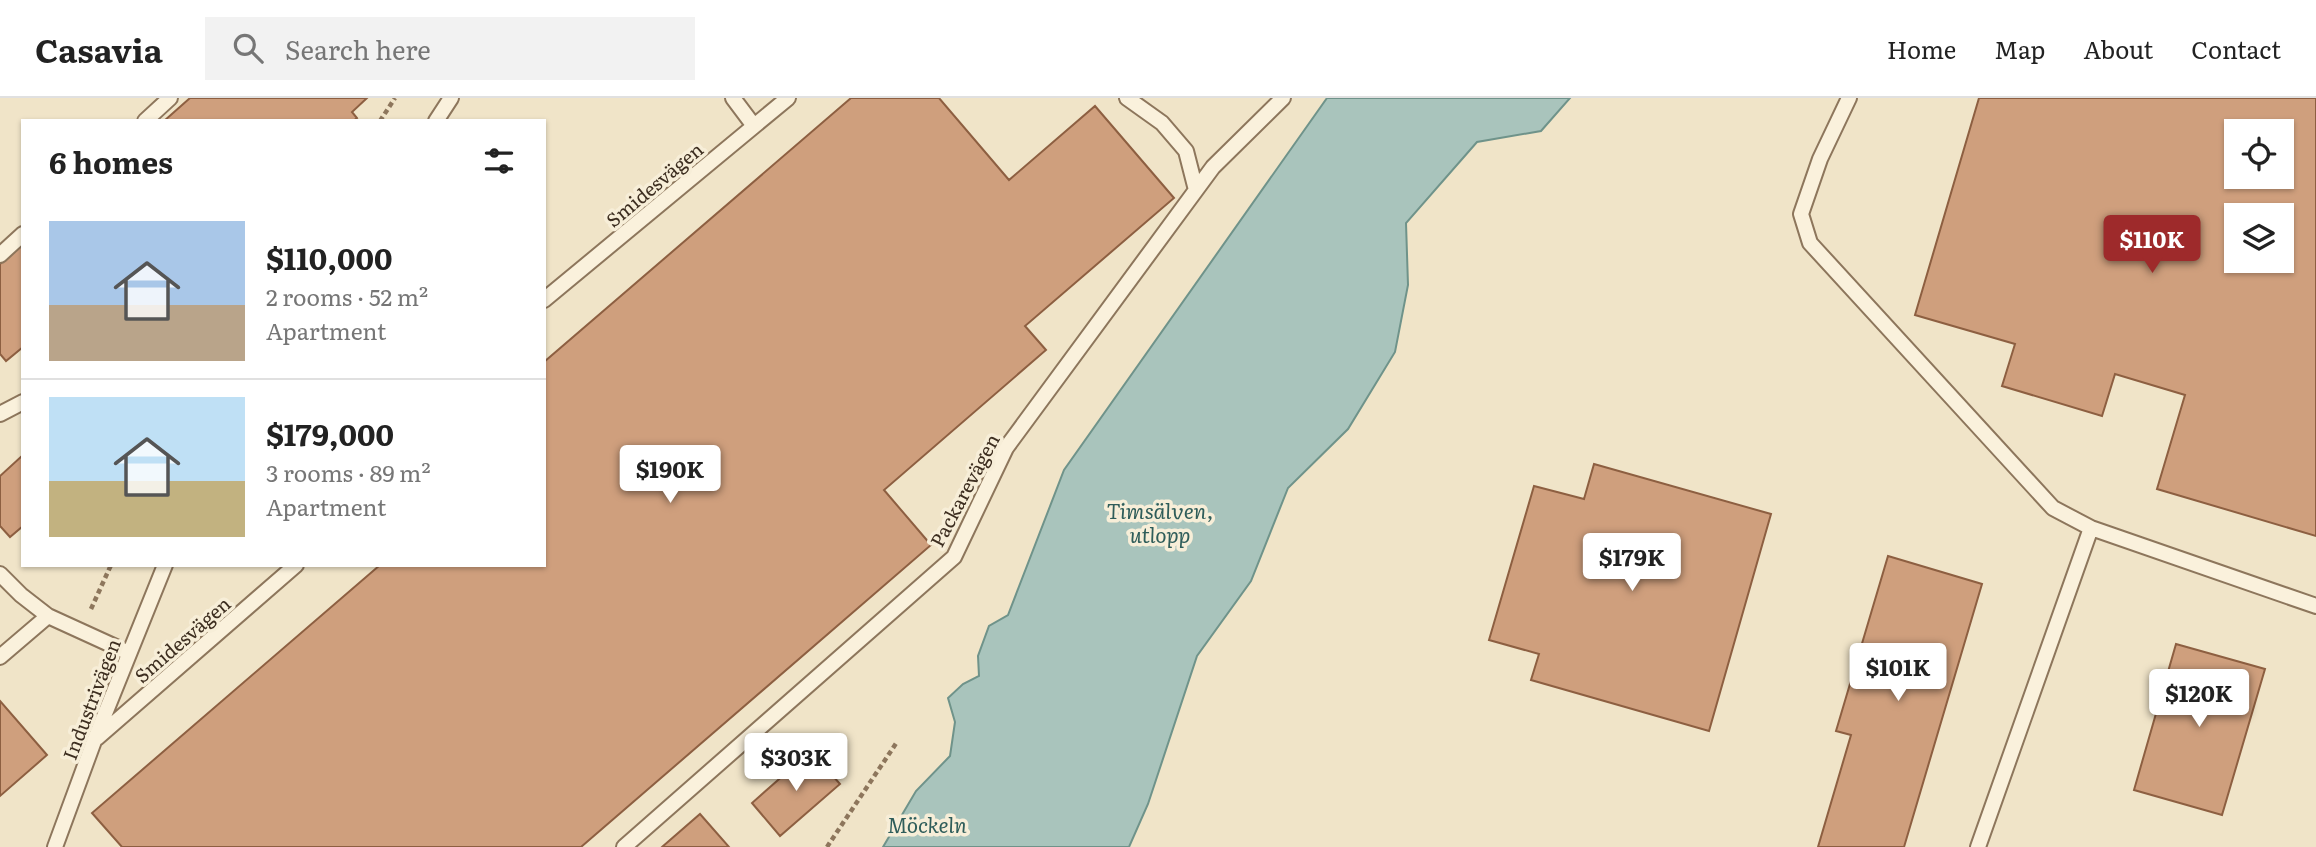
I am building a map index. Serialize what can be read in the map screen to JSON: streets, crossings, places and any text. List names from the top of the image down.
{
  "streets": {
    "lane": ["Smidesvägen", "Packarevägen", "Industrivägen"]
  },
  "crossings": [
    ["Smidesvägen", "Industrivägen"]
  ],
  "water": ["Timsälven, utlopp", "Möckeln"],
  "page": {
    "header": "Casavia",
    "search": "Search here",
    "nav": [
      "Home",
      "Map",
      "About",
      "Contact"
    ],
    "heading": "6 homes",
    "list": [
      {
        "name": "$110,000",
        "note": "2 rooms · 52 m² · Apartment"
      },
      {
        "name": "$179,000",
        "note": "3 rooms · 89 m² · Apartment"
      }
    ],
    "price": [
      "$110K",
      "$190K",
      "$179K",
      "$101K",
      "$120K",
      "$303K"
    ]
  }
}
